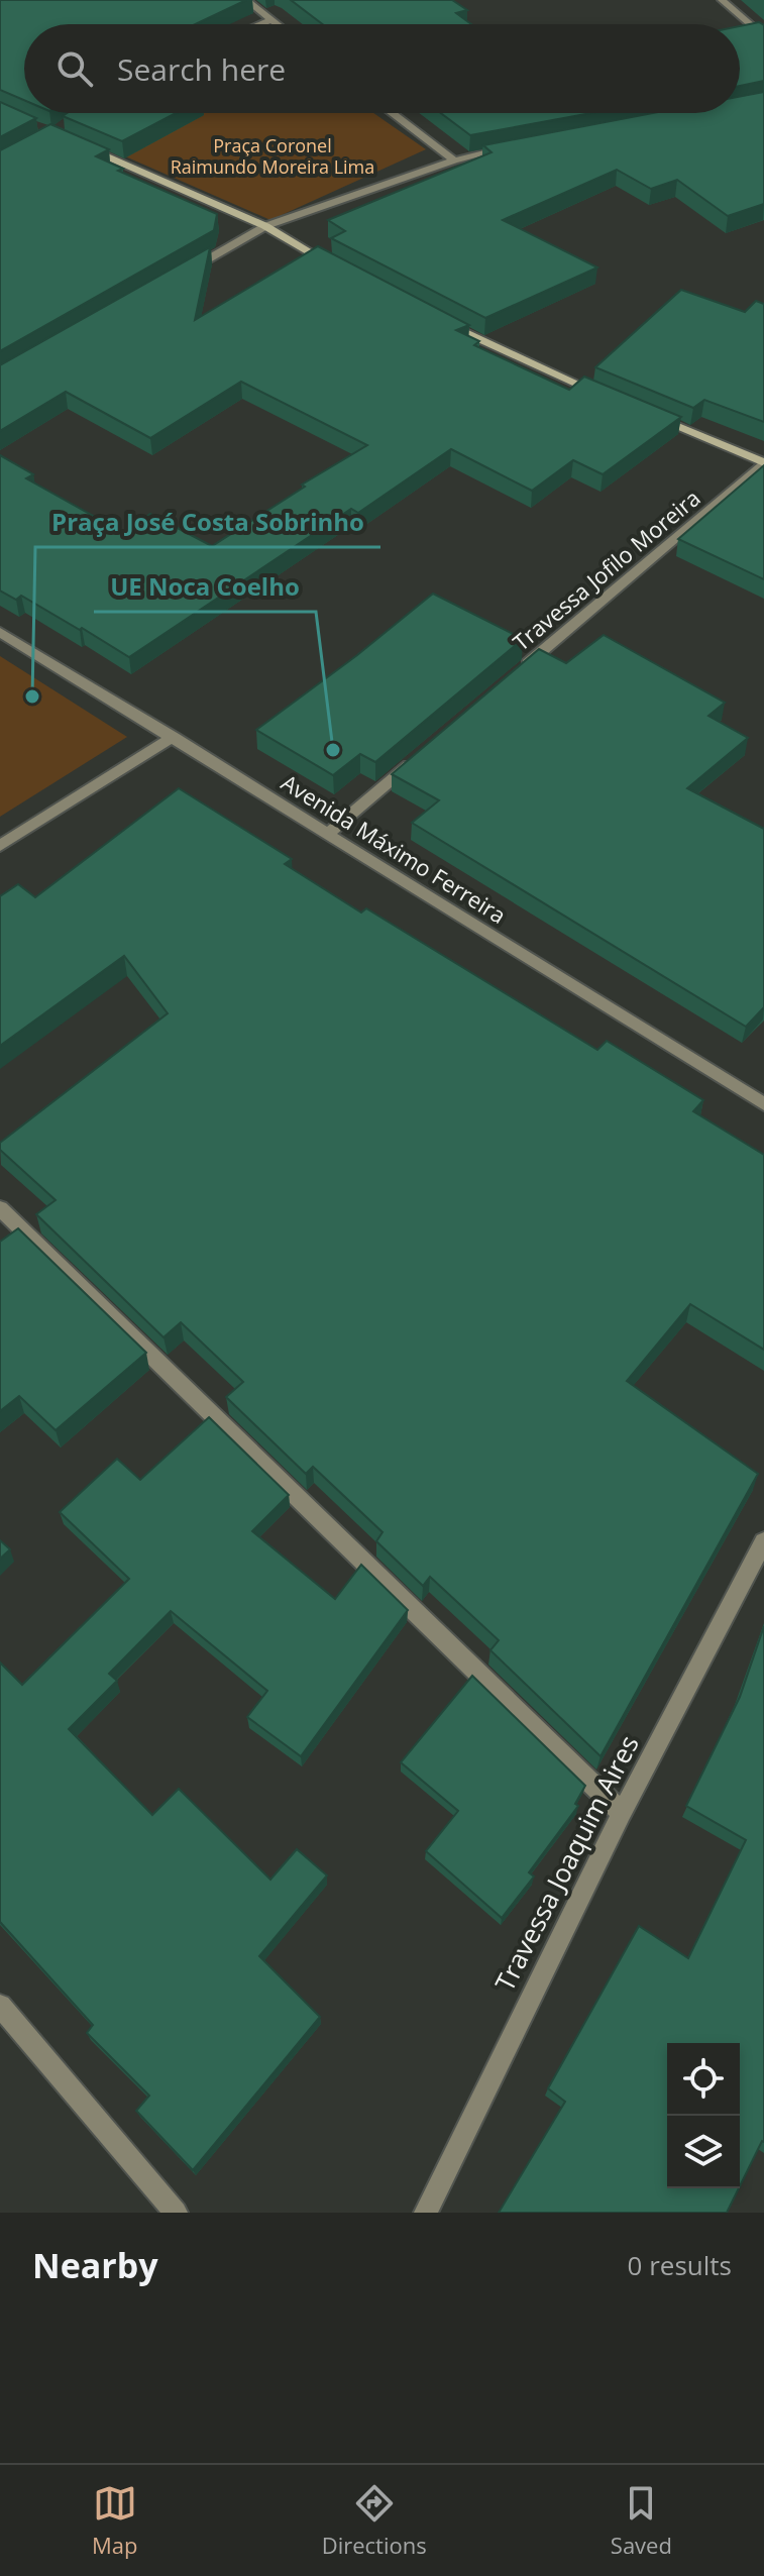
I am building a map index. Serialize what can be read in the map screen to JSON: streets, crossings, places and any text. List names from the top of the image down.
{
  "streets": {
    "street": ["Travessa Jofilo Moreira", "Avenida Máximo Ferreira", "Travessa Joaquim Aires"]
  },
  "parks": ["Praça Coronel Raimundo Moreira Lima"],
  "places": ["Praça José Costa Sobrinho", "UE Noca Coelho"],
  "page": {
    "search": "Search here",
    "heading": ["Nearby", "0 results"],
    "nav": ["Map", "Directions", "Saved"]
  }
}
